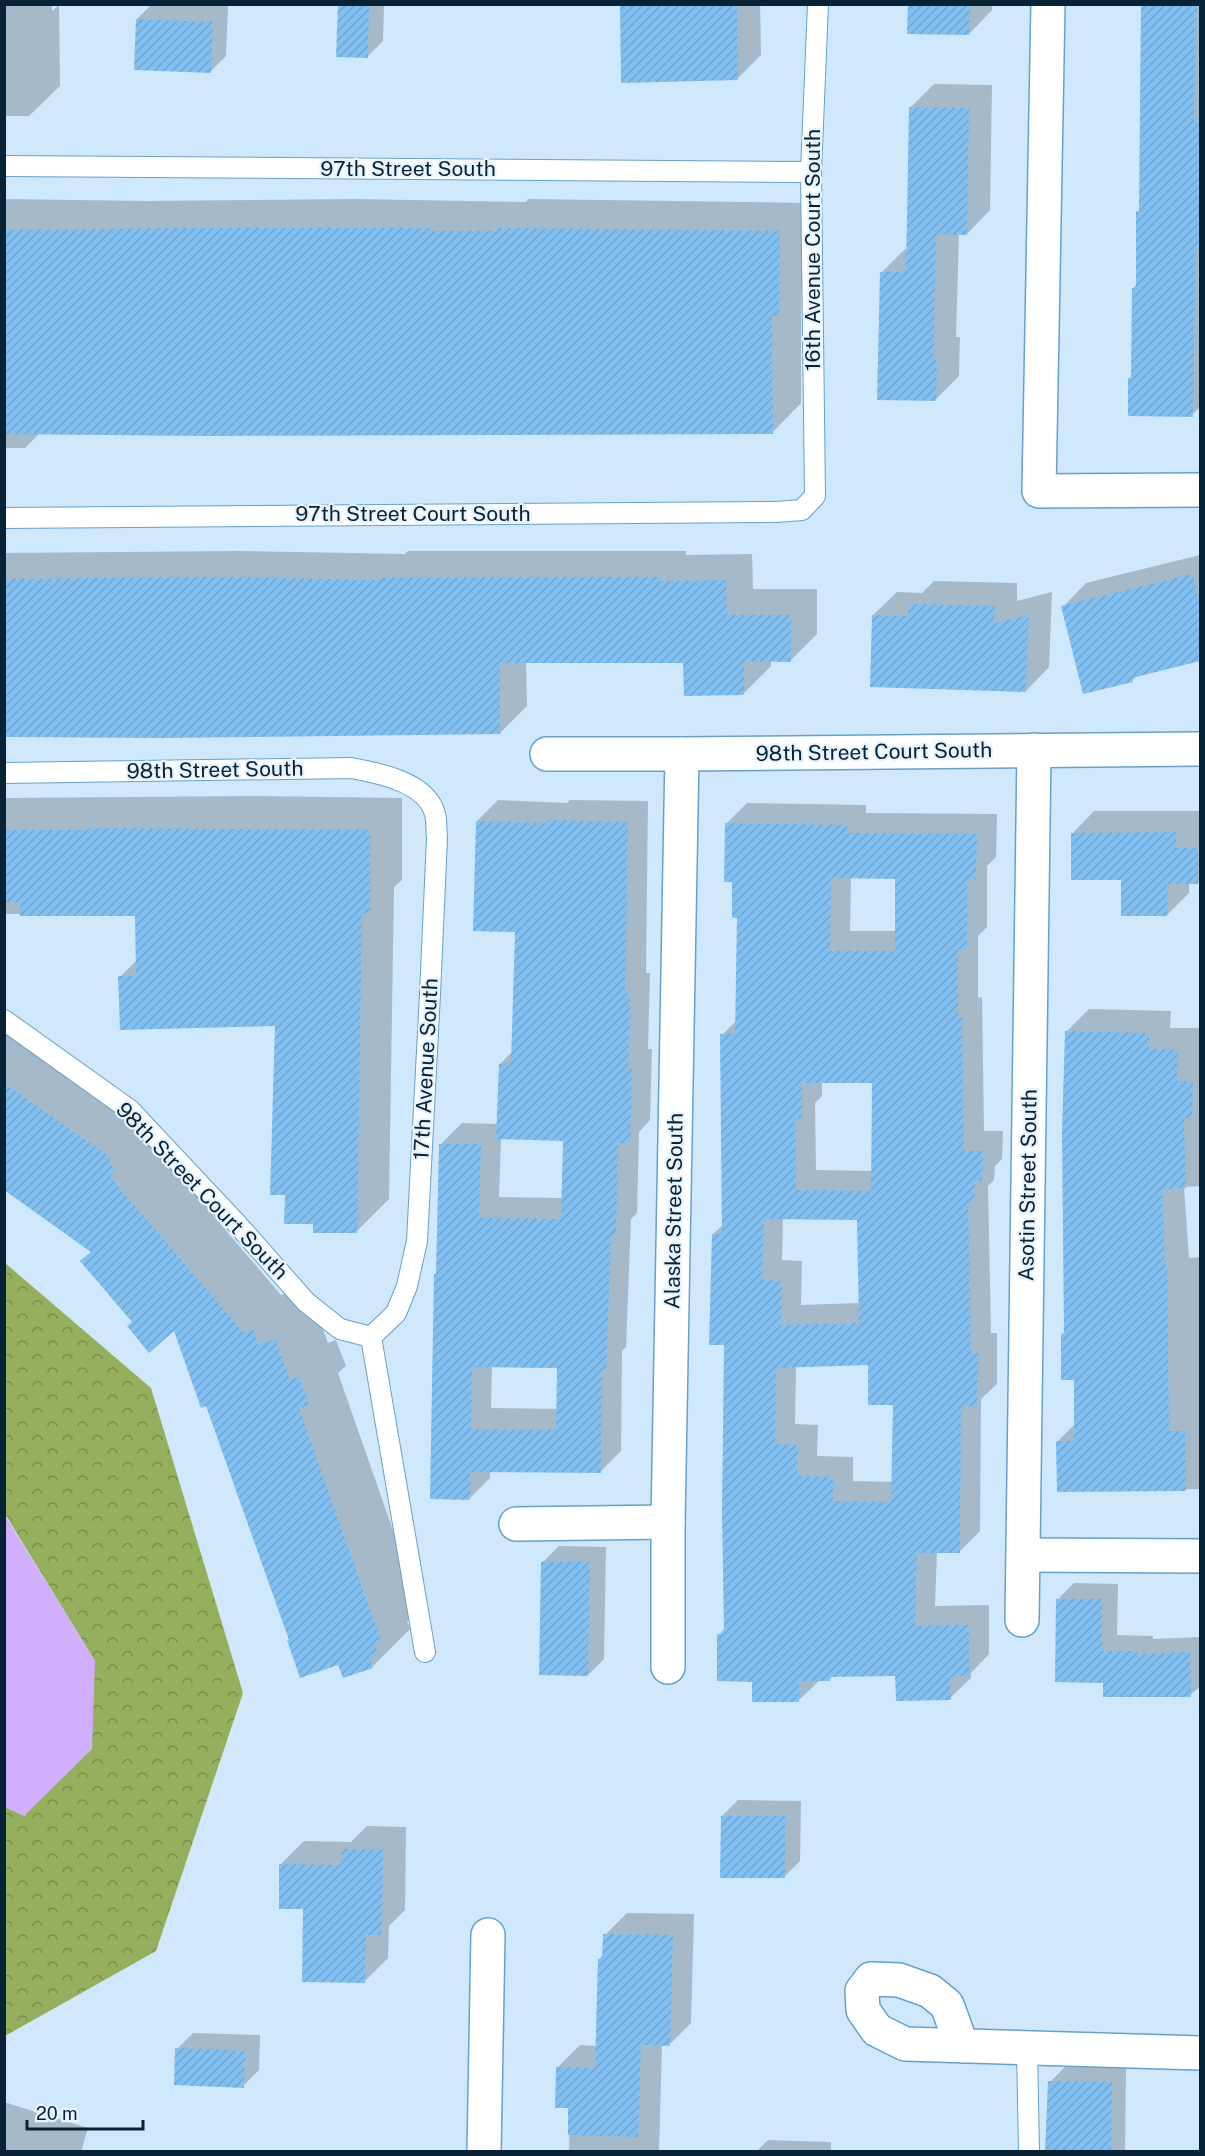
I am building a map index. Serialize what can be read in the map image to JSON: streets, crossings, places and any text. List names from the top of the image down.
{
  "streets": {
    "street": ["98th Street Court South", "Asotin Street South", "Alaska Street South"],
    "lane": [
      "97th Street South",
      "16th Avenue Court South",
      "97th Street Court South",
      "98th Street South",
      "17th Avenue South"
    ]
  },
  "crossings": [
    ["97th Street South", "16th Avenue Court South"],
    ["16th Avenue Court South", "97th Street Court South"],
    ["98th Street Court South", "17th Avenue South"],
    ["98th Street Court South", "Asotin Street South"],
    ["98th Street Court South", "Alaska Street South"],
    ["98th Street South", "17th Avenue South"]
  ],
  "scale_bar": "20 m"
}
